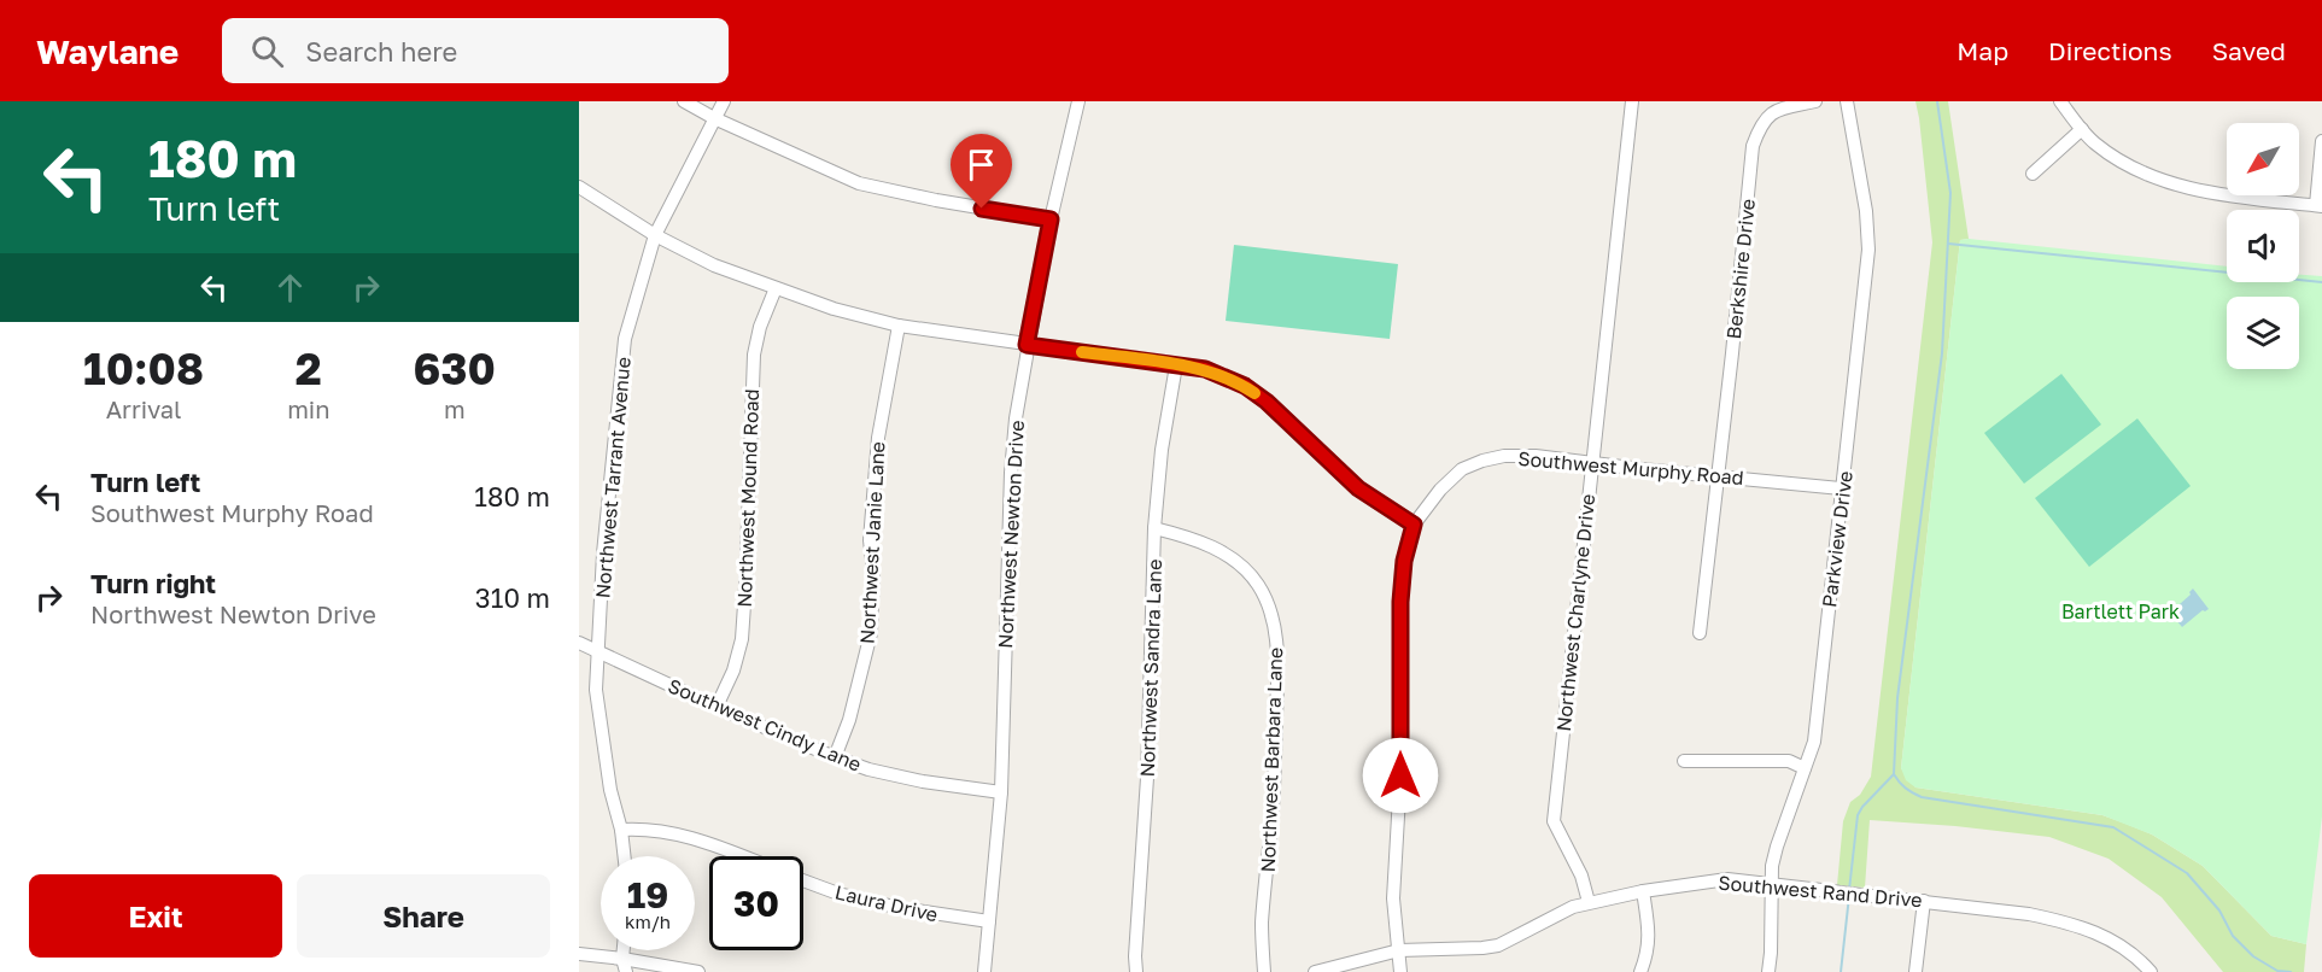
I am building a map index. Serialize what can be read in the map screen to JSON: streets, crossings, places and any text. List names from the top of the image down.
{
  "streets": {
    "street": [
      "Berkshire Drive",
      "Southwest Murphy Road",
      "Northwest Tarrant Avenue",
      "Northwest Mound Road",
      "Northwest Newton Drive",
      "Parkview Drive",
      "Northwest Janie Lane",
      "Northwest Charlyne Drive",
      "Northwest Sandra Lane",
      "Southwest Cindy Lane",
      "Northwest Barbara Lane",
      "Southwest Rand Drive",
      "Laura Drive"
    ]
  },
  "crossings": [
    ["Berkshire Drive", "Southwest Murphy Road"],
    ["Southwest Murphy Road", "Parkview Drive"],
    ["Southwest Murphy Road", "Northwest Charlyne Drive"],
    ["Northwest Tarrant Avenue", "Southwest Cindy Lane"],
    ["Northwest Tarrant Avenue", "Laura Drive"],
    ["Northwest Mound Road", "Southwest Cindy Lane"],
    ["Northwest Newton Drive", "Southwest Cindy Lane"],
    ["Northwest Newton Drive", "Laura Drive"],
    ["Parkview Drive", "Southwest Rand Drive"],
    ["Northwest Janie Lane", "Southwest Cindy Lane"],
    ["Northwest Charlyne Drive", "Southwest Rand Drive"],
    ["Northwest Sandra Lane", "Northwest Barbara Lane"]
  ],
  "parks": ["Bartlett Park"],
  "north": "bottom left",
  "page": {
    "header": "Waylane",
    "search": "Search here",
    "nav": ["Map", "Directions", "Saved"],
    "turn": ["180 m", "Turn left"],
    "eta": [
      "10:08",
      "Arrival",
      "2",
      "min",
      "630",
      "m"
    ],
    "list": [
      {
        "name": "Turn left",
        "note": "Southwest Murphy Road",
        "value": "180 m"
      },
      {
        "name": "Turn right",
        "note": "Northwest Newton Drive",
        "value": "310 m"
      }
    ],
    "speed": "19 km/h",
    "limit": "30",
    "buttons": ["Exit", "Share"]
  }
}
